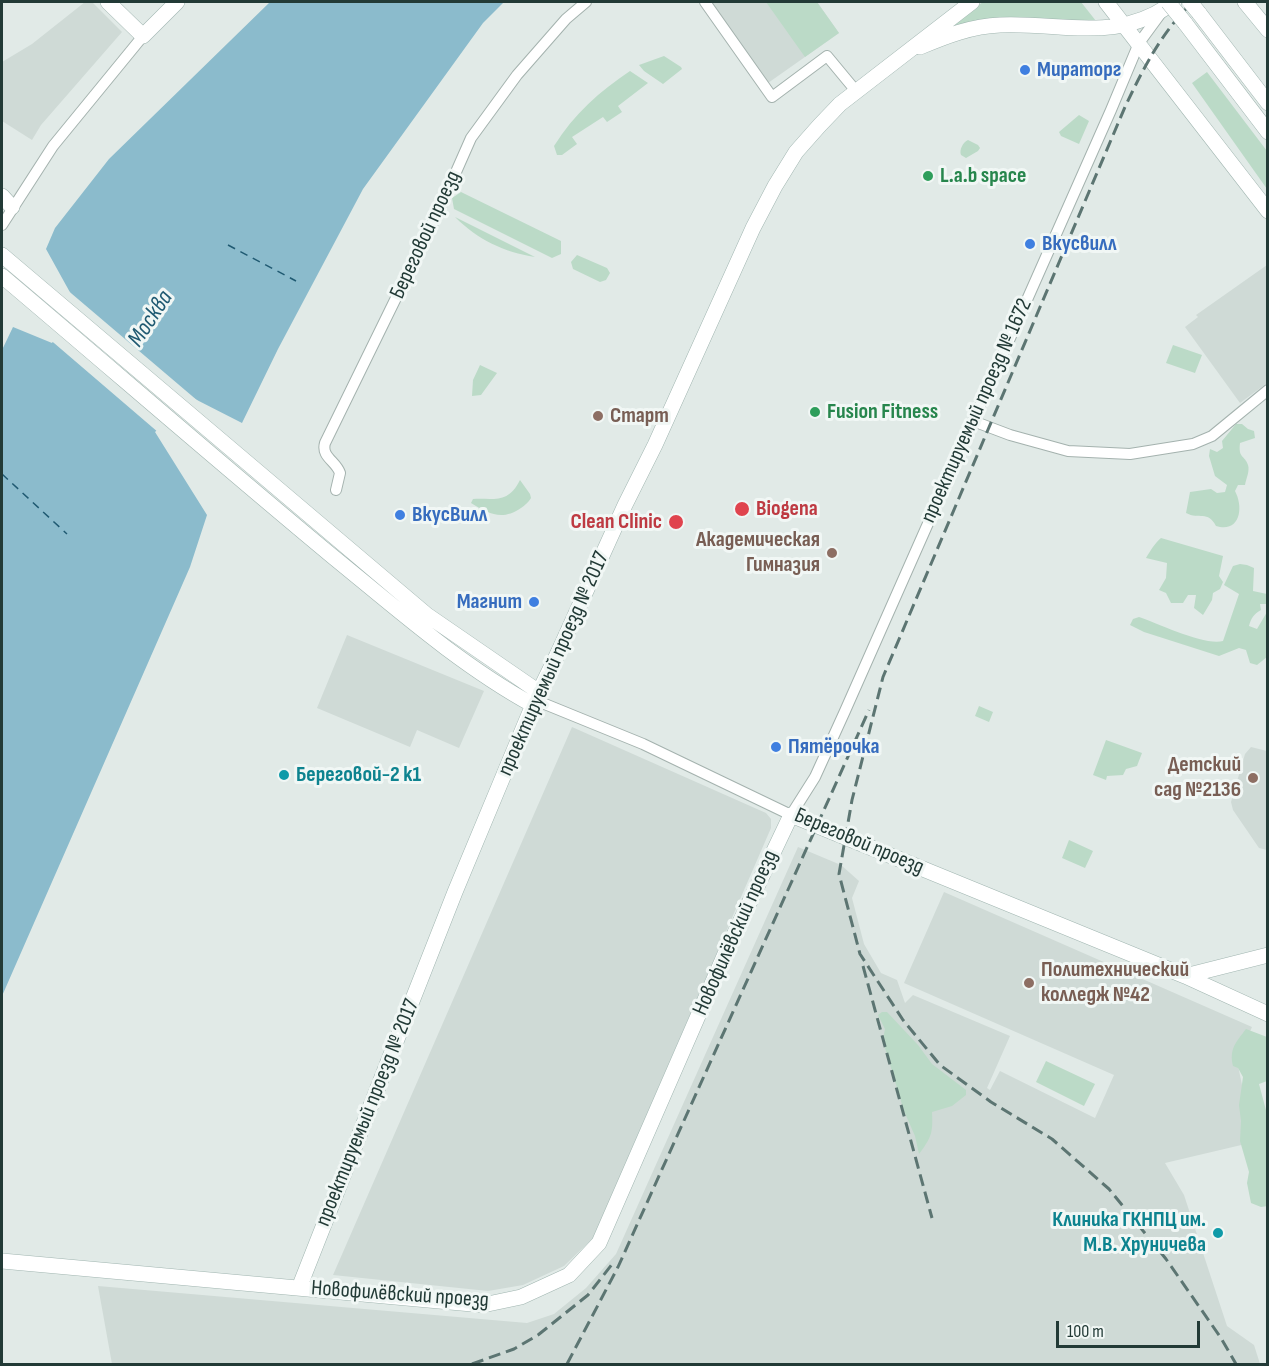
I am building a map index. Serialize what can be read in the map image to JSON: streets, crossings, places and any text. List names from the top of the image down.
{
  "streets": {
    "street": [
      "Береговой проезд",
      "проектируемый проезд № 1672",
      "проектируемый проезд № 2017",
      "Новофилёвский проезд"
    ]
  },
  "crossings": [
    ["Береговой проезд", "проектируемый проезд № 1672"],
    ["Береговой проезд", "проектируемый проезд № 2017"],
    ["Береговой проезд", "Новофилёвский проезд"],
    ["проектируемый проезд № 1672", "проектируемый проезд № 2017"],
    ["проектируемый проезд № 1672", "Новофилёвский проезд"],
    ["проектируемый проезд № 2017", "Новофилёвский проезд"]
  ],
  "water": ["Москва"],
  "places": [
    "Мираторг",
    "L.a.b space",
    "Вкусвилл",
    "Fusion Fitness",
    "Старт",
    "Biogena",
    "ВкусВилл",
    "Clean Clinic",
    "Академическая Гимназия",
    "Магнит",
    "Пятёрочка",
    "Береговой-2 k1",
    "Детский сад №2136",
    "Политехнический колледж №42",
    "Клиника ГКНПЦ им. М.В. Хруничева"
  ],
  "scale_bar": "100 m"
}
